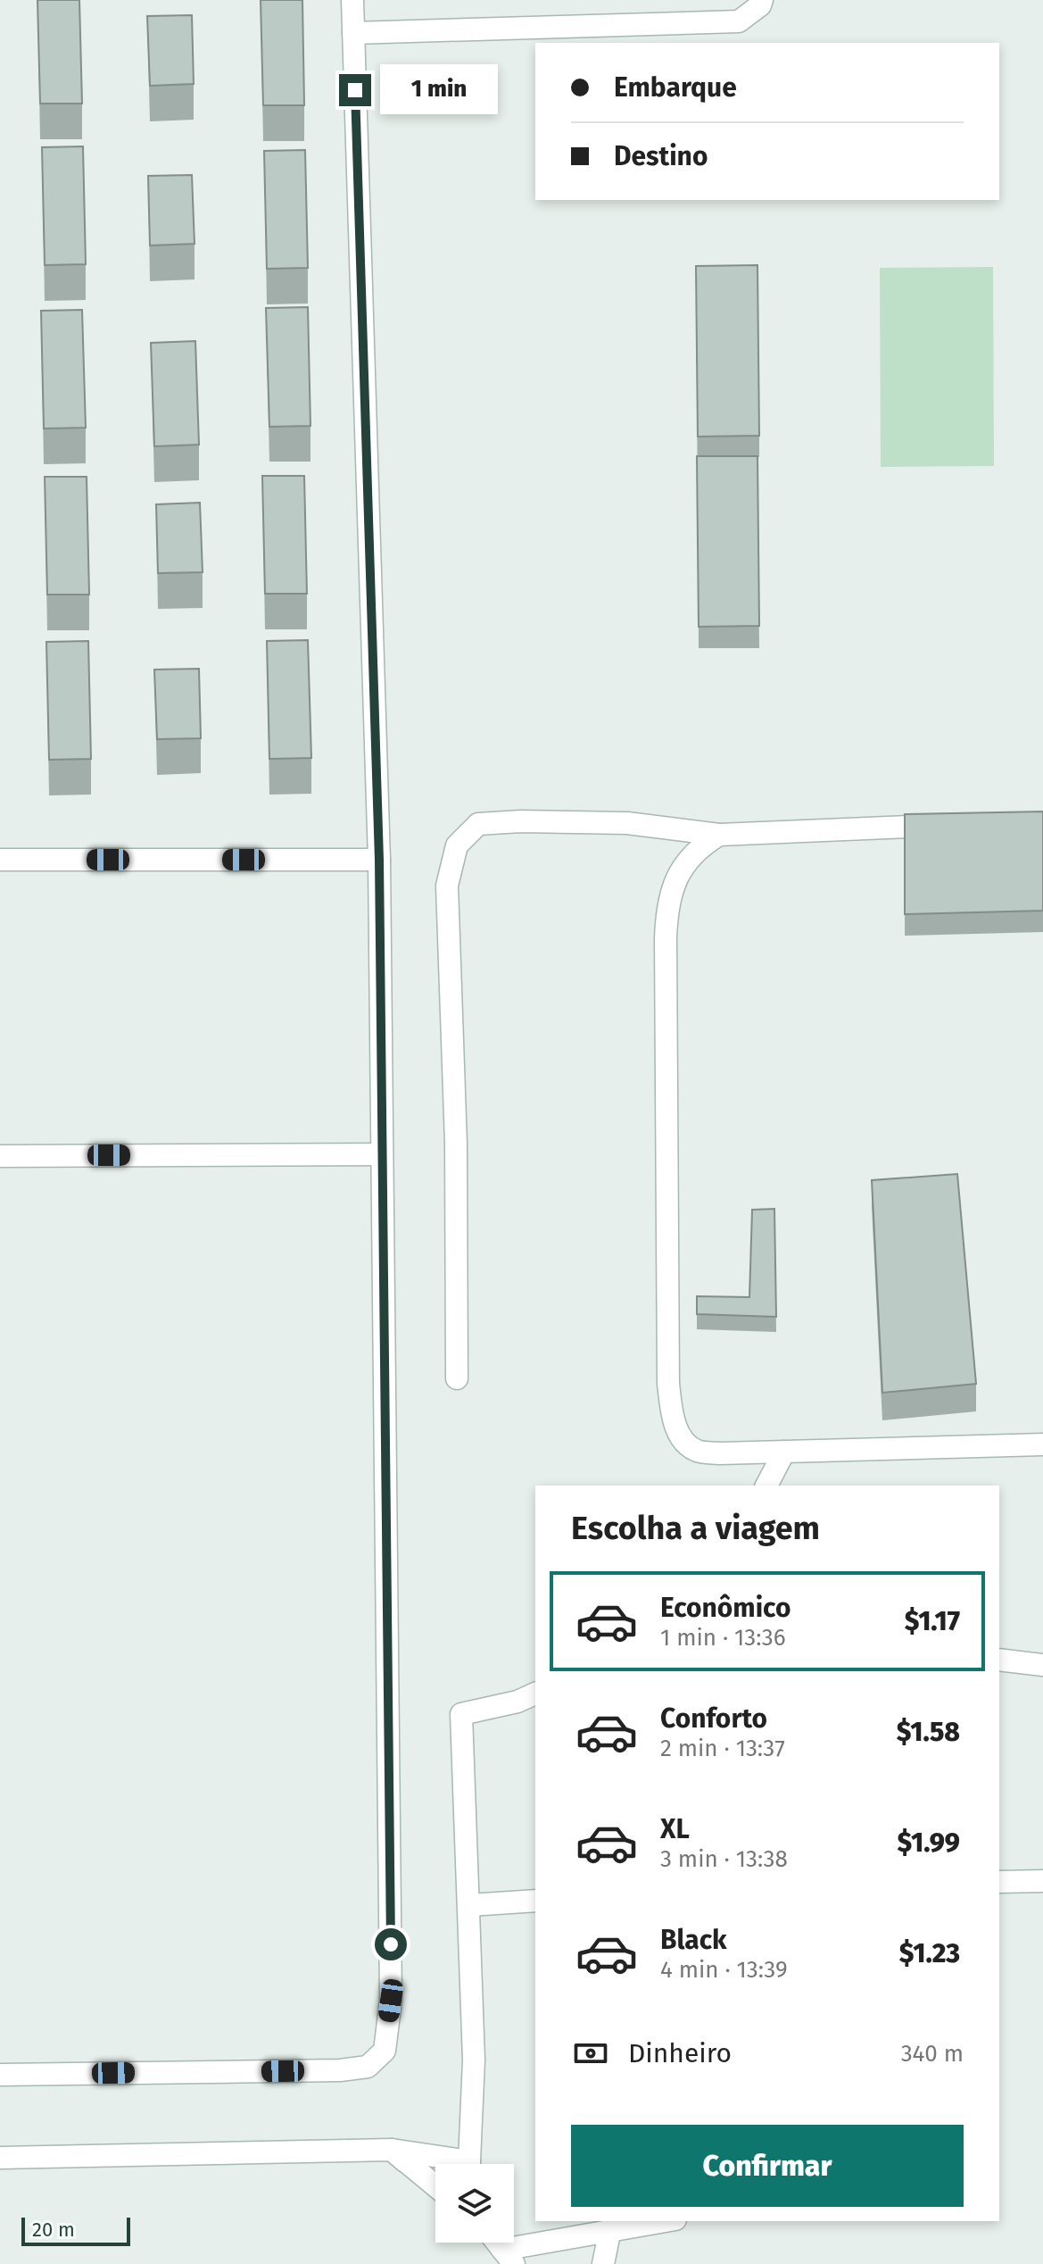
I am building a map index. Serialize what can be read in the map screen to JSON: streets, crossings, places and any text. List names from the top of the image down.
{
  "scale_bar": "20 m",
  "page": {
    "banner": ["Embarque", "Destino"],
    "bubble": "1 min",
    "heading": "Escolha a viagem",
    "list": [
      {
        "name": "Econômico",
        "note": "1 min · 13:36",
        "value": "$1.17"
      },
      {
        "name": "Conforto",
        "note": "2 min · 13:37",
        "value": "$1.58"
      },
      {
        "name": "XL",
        "note": "3 min · 13:38",
        "value": "$1.99"
      },
      {
        "name": "Black",
        "note": "4 min · 13:39",
        "value": "$1.23"
      }
    ],
    "pay": ["Dinheiro", "340 m"],
    "buttons": "Confirmar",
    "scale": "20 m"
  }
}
